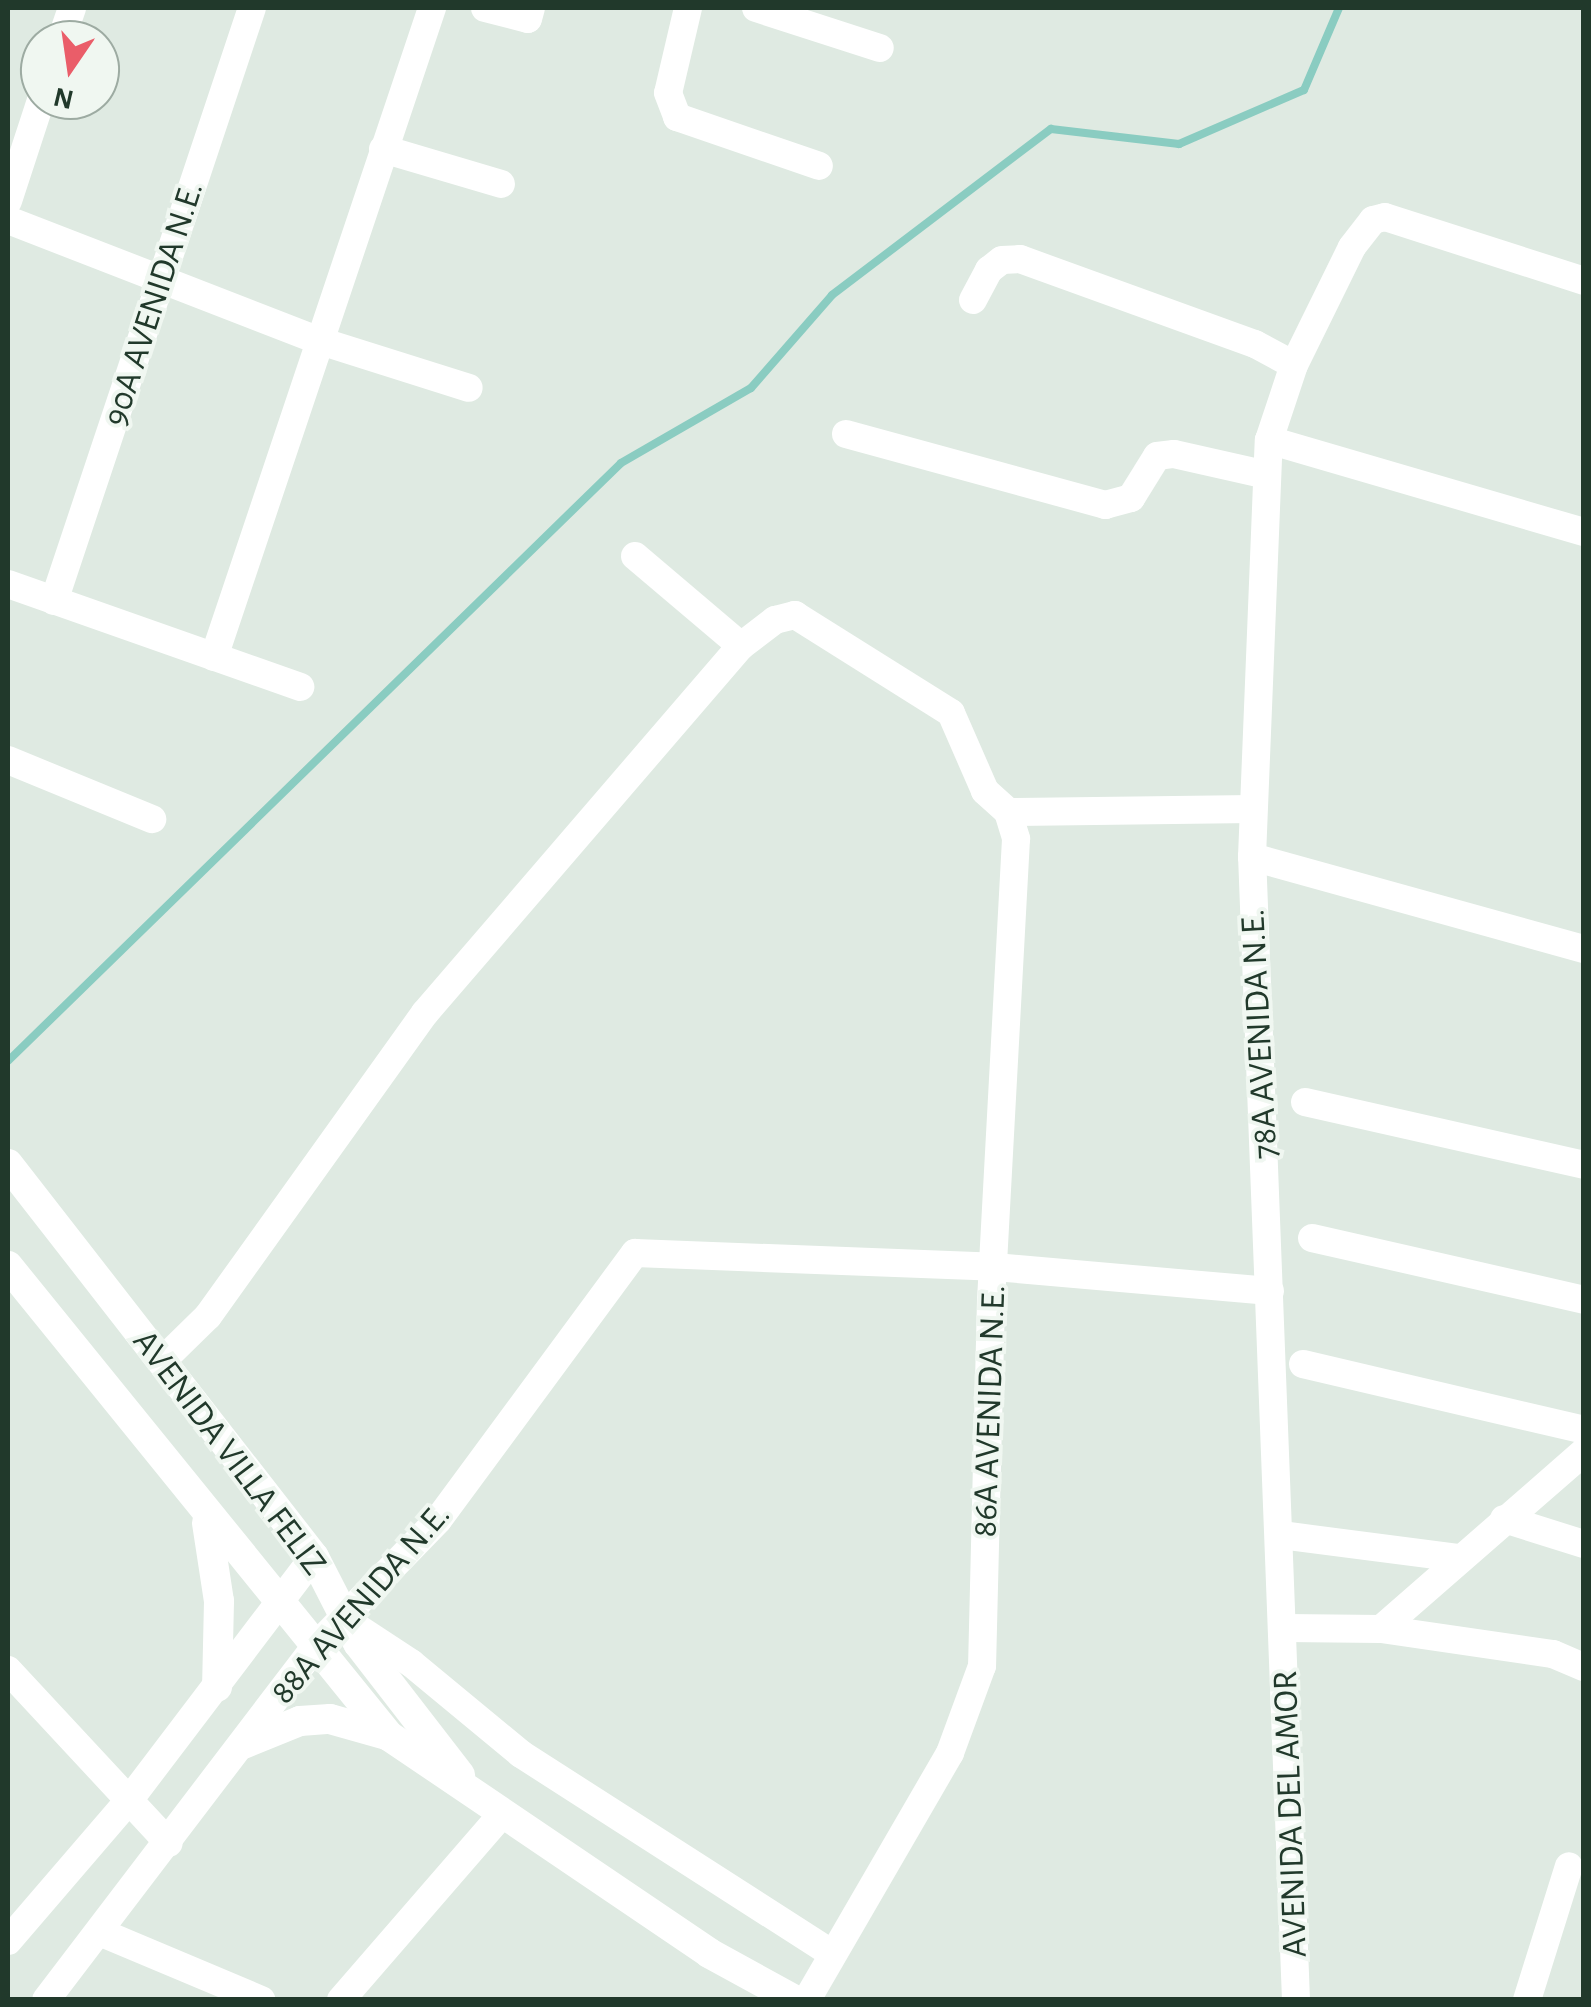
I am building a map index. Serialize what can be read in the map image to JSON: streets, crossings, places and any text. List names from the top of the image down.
{
  "streets": {
    "street": [
      "90A AVENIDA N.E.",
      "78A AVENIDA N.E.",
      "86A AVENIDA N.E.",
      "AVENIDA VILLA FELIZ",
      "88A AVENIDA N.E.",
      "AVENIDA DEL AMOR"
    ]
  },
  "crossings": [
    ["78A AVENIDA N.E.", "AVENIDA DEL AMOR"],
    ["86A AVENIDA N.E.", "88A AVENIDA N.E."],
    ["AVENIDA VILLA FELIZ", "88A AVENIDA N.E."]
  ],
  "north": "bottom"
}
